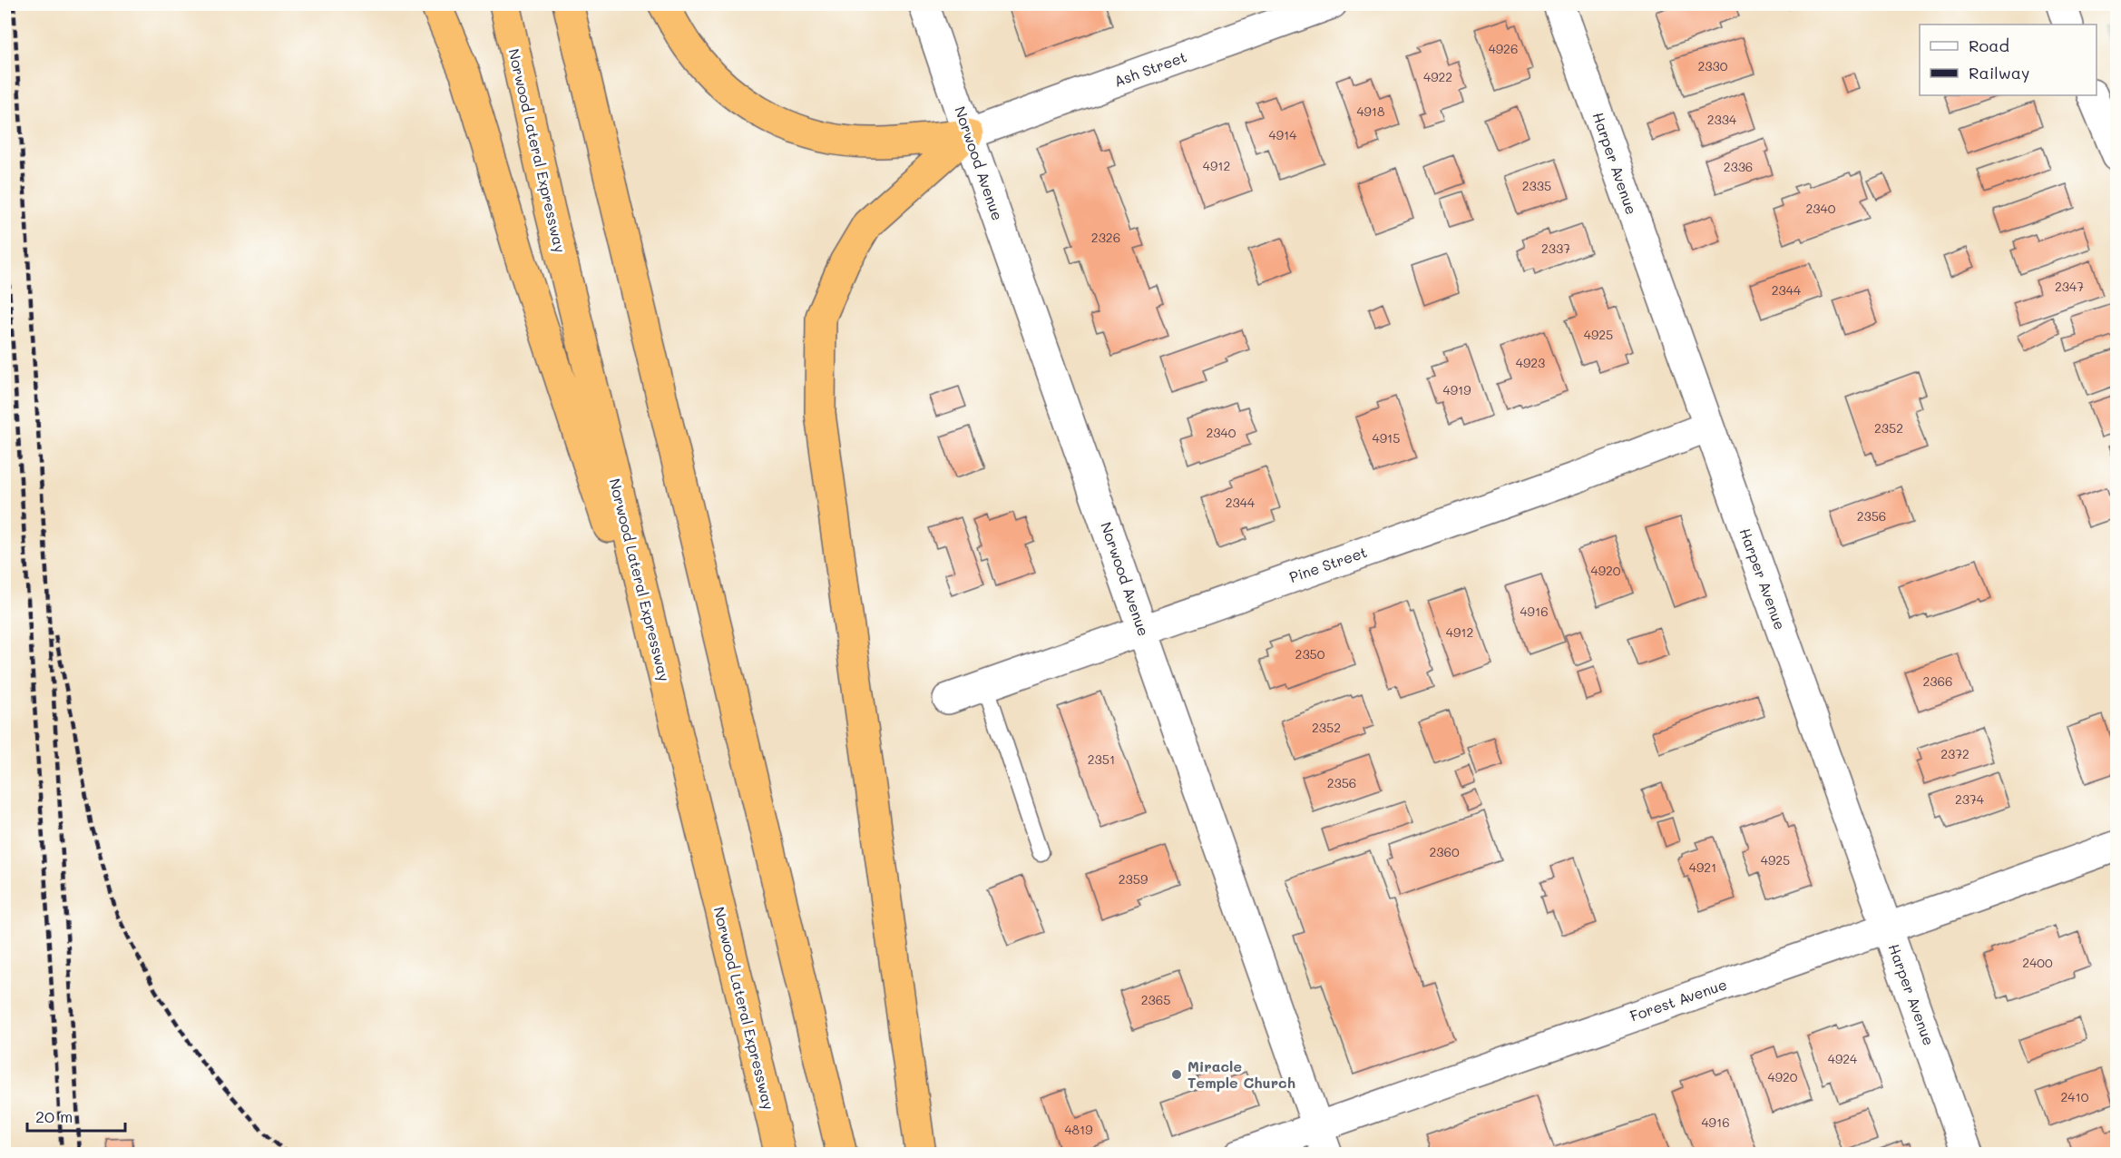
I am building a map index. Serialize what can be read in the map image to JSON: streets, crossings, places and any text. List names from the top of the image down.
{
  "streets": {
    "highway": ["Norwood Lateral Expressway"],
    "street": [
      "Ash Street",
      "Norwood Avenue",
      "Harper Avenue",
      "Pine Street",
      "Forest Avenue"
    ]
  },
  "crossings": [
    ["Ash Street", "Norwood Avenue"],
    ["Norwood Avenue", "Pine Street"],
    ["Norwood Avenue", "Forest Avenue"],
    ["Harper Avenue", "Pine Street"],
    ["Harper Avenue", "Forest Avenue"]
  ],
  "places": ["Miracle Temple Church"],
  "house_numbers": [
    "4926",
    "2330",
    "4922",
    "4918",
    "2334",
    "4914",
    "4912",
    "2336",
    "2335",
    "2340",
    "2326",
    "2337",
    "2347",
    "2344",
    "4925",
    "4923",
    "4919",
    "2352",
    "2340",
    "4915",
    "2344",
    "2356",
    "4920",
    "4916",
    "4912",
    "2350",
    "2366",
    "2352",
    "2372",
    "2351",
    "2356",
    "2374",
    "2360",
    "4925",
    "4921",
    "2359",
    "2400",
    "2365",
    "4924",
    "4920",
    "2410",
    "4916",
    "4819"
  ],
  "legend": ["Road", "Railway"],
  "scale_bar": "20 m"
}
